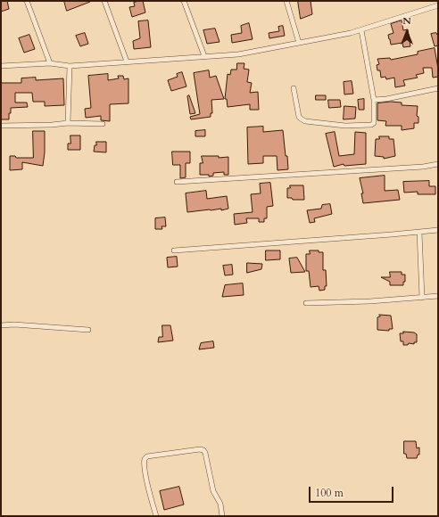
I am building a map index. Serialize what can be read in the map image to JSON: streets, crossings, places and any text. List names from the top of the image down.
{
  "scale_bar": "100 m",
  "north": "top"
}
